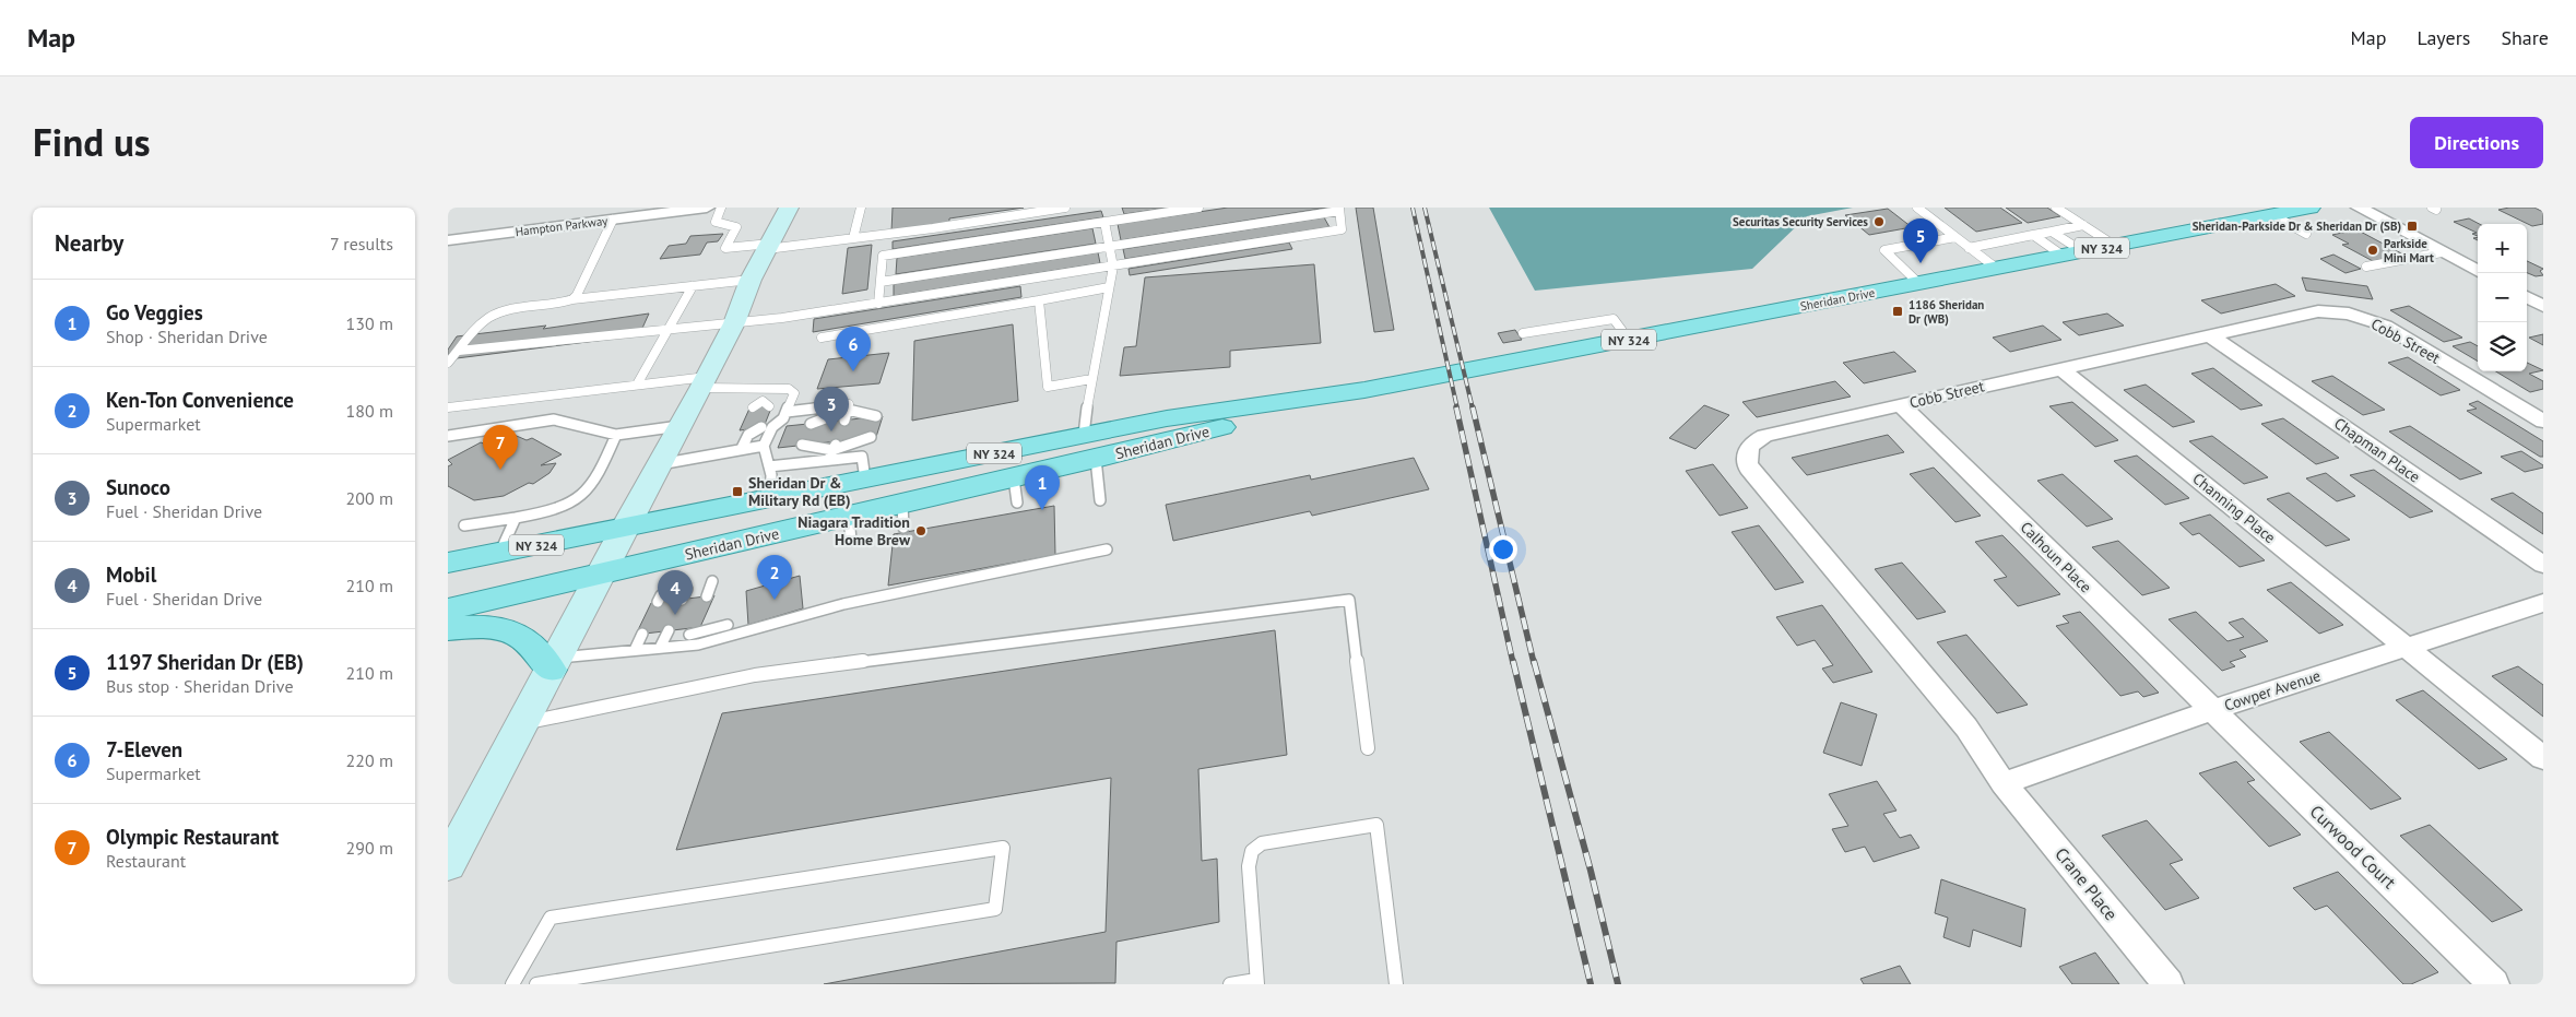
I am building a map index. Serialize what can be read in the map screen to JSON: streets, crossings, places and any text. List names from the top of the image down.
{
  "streets": {
    "main road": ["NY 324", "Sheridan Drive"],
    "street": [
      "Hampton Parkway",
      "Cobb Street",
      "Chapman Place",
      "Channing Place",
      "Calhoun Place",
      "Cowper Avenue",
      "Curwood Court",
      "Crane Place"
    ]
  },
  "crossings": [
    ["Cobb Street", "Chapman Place"],
    ["Cobb Street", "Channing Place"],
    ["Cobb Street", "Calhoun Place"],
    ["Cobb Street", "Cowper Avenue"],
    ["Cobb Street", "Crane Place"],
    ["Channing Place", "Cowper Avenue"],
    ["Calhoun Place", "Cowper Avenue"],
    ["Calhoun Place", "Curwood Court"],
    ["Cowper Avenue", "Curwood Court"],
    ["Cowper Avenue", "Crane Place"]
  ],
  "places": {
    "other": ["Securitas Security Services", "Parkside Mini Mart", "Niagara Tradition Home Brew"],
    "transit": ["Sheridan-Parkside Dr & Sheridan Dr (SB)", "1186 Sheridan Dr (WB)", "Sheridan Dr & Military Rd (EB)"]
  },
  "page": {
    "header": "Map",
    "nav": ["Map", "Layers", "Share"],
    "title": "Find us",
    "buttons": "Directions",
    "heading": ["Nearby", "7 results"],
    "pins": [
      "5",
      "6",
      "3",
      "7",
      "1",
      "2",
      "4"
    ],
    "map_buttons": ["+", "−"],
    "list": [
      {
        "mark": "1",
        "name": "Go Veggies",
        "note": "Shop · Sheridan Drive",
        "value": "130 m"
      },
      {
        "mark": "2",
        "name": "Ken-Ton Convenience",
        "note": "Supermarket",
        "value": "180 m"
      },
      {
        "mark": "3",
        "name": "Sunoco",
        "note": "Fuel · Sheridan Drive",
        "value": "200 m"
      },
      {
        "mark": "4",
        "name": "Mobil",
        "note": "Fuel · Sheridan Drive",
        "value": "210 m"
      },
      {
        "mark": "5",
        "name": "1197 Sheridan Dr (EB)",
        "note": "Bus stop · Sheridan Drive",
        "value": "210 m"
      },
      {
        "mark": "6",
        "name": "7-Eleven",
        "note": "Supermarket",
        "value": "220 m"
      },
      {
        "mark": "7",
        "name": "Olympic Restaurant",
        "note": "Restaurant",
        "value": "290 m"
      }
    ]
  }
}
